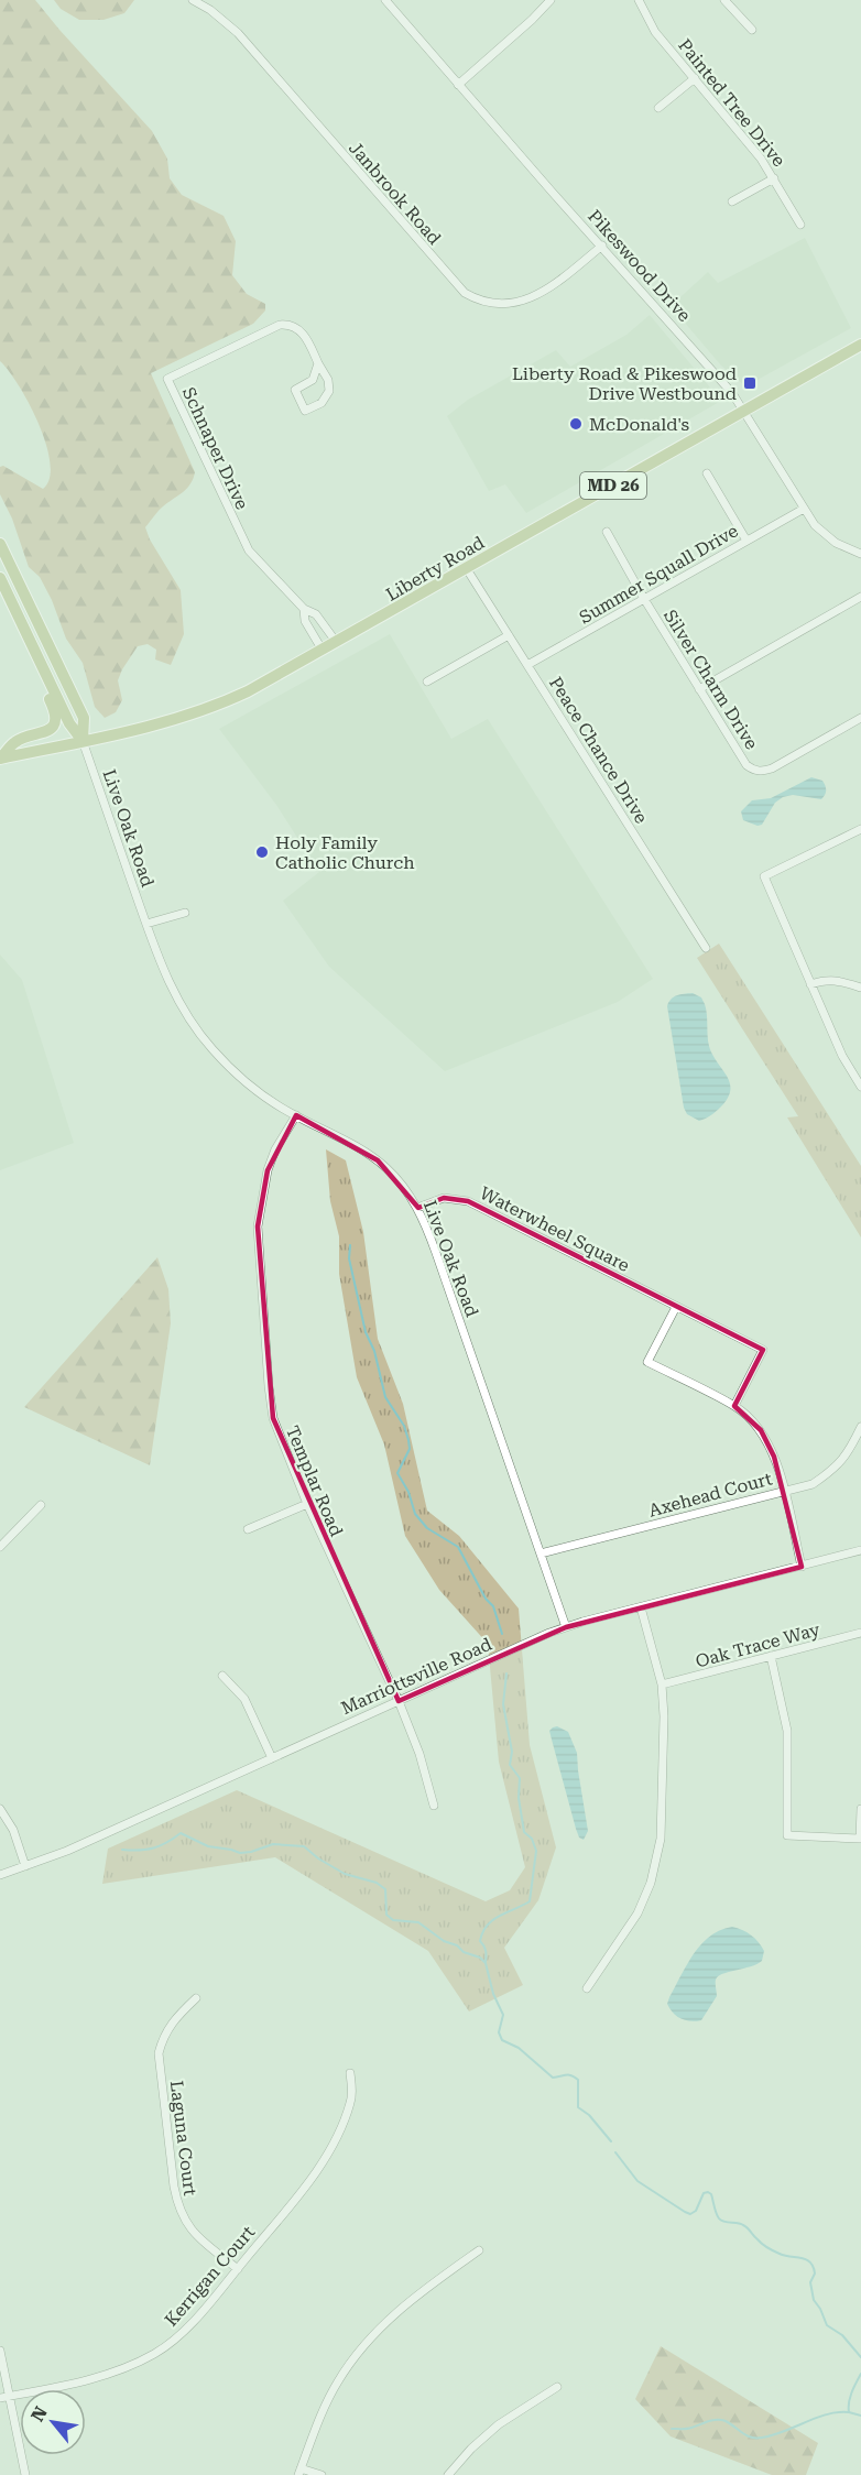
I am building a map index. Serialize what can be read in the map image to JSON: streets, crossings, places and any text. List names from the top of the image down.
{
  "streets": {
    "main road": ["MD 26", "Liberty Road"],
    "street": [
      "Painted Tree Drive",
      "Janbrook Road",
      "Pikeswood Drive",
      "Schnaper Drive",
      "Summer Squall Drive",
      "Silver Charm Drive",
      "Peace Chance Drive",
      "Live Oak Road",
      "Waterwheel Square",
      "Templar Road",
      "Axehead Court",
      "Oak Trace Way",
      "Marriottsville Road",
      "Laguna Court",
      "Kerrigan Court"
    ]
  },
  "crossings": [
    ["Janbrook Road", "Pikeswood Drive"],
    ["Pikeswood Drive", "Liberty Road"],
    ["Pikeswood Drive", "Summer Squall Drive"],
    ["Schnaper Drive", "Liberty Road"],
    ["Liberty Road", "Peace Chance Drive"],
    ["Liberty Road", "Live Oak Road"],
    ["Summer Squall Drive", "Silver Charm Drive"],
    ["Summer Squall Drive", "Peace Chance Drive"],
    ["Live Oak Road", "Waterwheel Square"],
    ["Live Oak Road", "Templar Road"],
    ["Live Oak Road", "Axehead Court"],
    ["Live Oak Road", "Marriottsville Road"],
    ["Templar Road", "Marriottsville Road"],
    ["Laguna Court", "Kerrigan Court"]
  ],
  "places": {
    "transit": ["Liberty Road & Pikeswood Drive Westbound"],
    "other": ["McDonald's", "Holy Family Catholic Church"]
  },
  "north": "top left"
}
